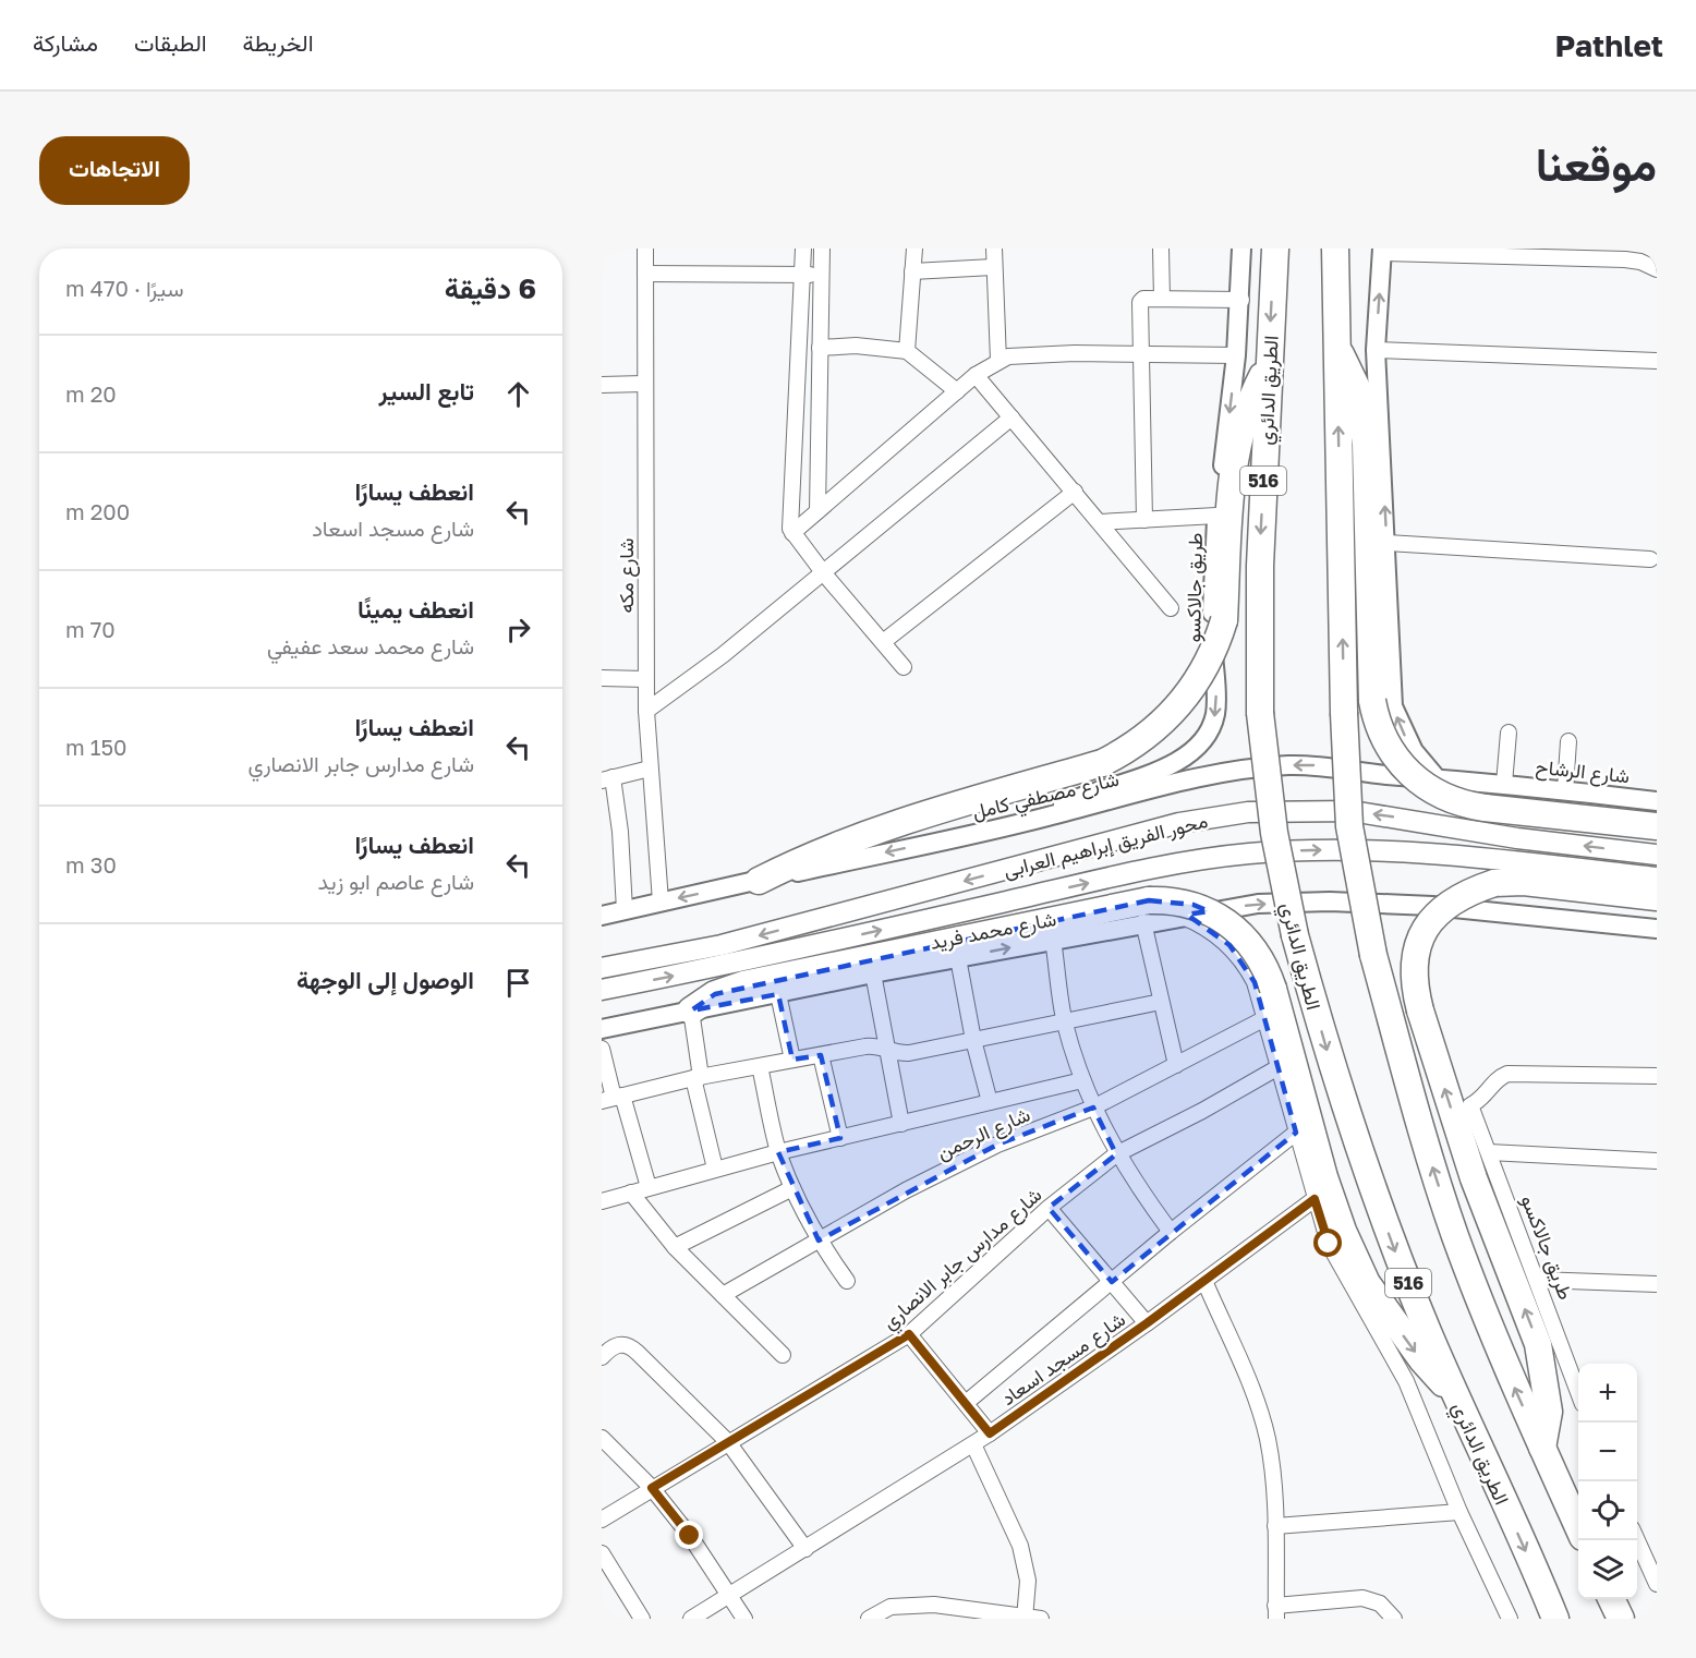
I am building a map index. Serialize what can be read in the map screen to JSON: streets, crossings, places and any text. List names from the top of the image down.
{
  "streets": {
    "highway": ["الطريق الدائري", "516"],
    "main road": ["محور الفريق إبراهيم العرابى"],
    "street": [
      "شارع مكه",
      "طريق جالاكسو",
      "شارع الرشاح",
      "شارع مصطفي كامل",
      "شارع محمد فريد",
      "شارع الرحمن",
      "شارع مدارس جابر الانصاري",
      "شارع مسجد اسعاد"
    ]
  },
  "crossings": [
    ["شارع مكه", "شارع مصطفي كامل"],
    ["طريق جالاكسو", "شارع مصطفي كامل"],
    ["شارع الرشاح", "شارع مصطفي كامل"]
  ],
  "one_way": ["طريق جالاكسو", "شارع مصطفي كامل"],
  "page": {
    "header": "Pathlet",
    "nav": ["الخريطة", "الطبقات", "مشاركة"],
    "title": "موقعنا",
    "buttons": "الاتجاهات",
    "heading": ["6 دقيقة", "سيرًا · 470 m"],
    "list": [
      ["تابع السير", "20 m"],
      ["انعطف يسارًا", "شارع مسجد اسعاد", "200 m"],
      ["انعطف يمينًا", "شارع محمد سعد عفيفي", "70 m"],
      ["انعطف يسارًا", "شارع مدارس جابر الانصاري", "150 m"],
      ["انعطف يسارًا", "شارع عاصم ابو زيد", "30 m"],
      "الوصول إلى الوجهة"
    ],
    "map_buttons": ["+", "−"]
  }
}
